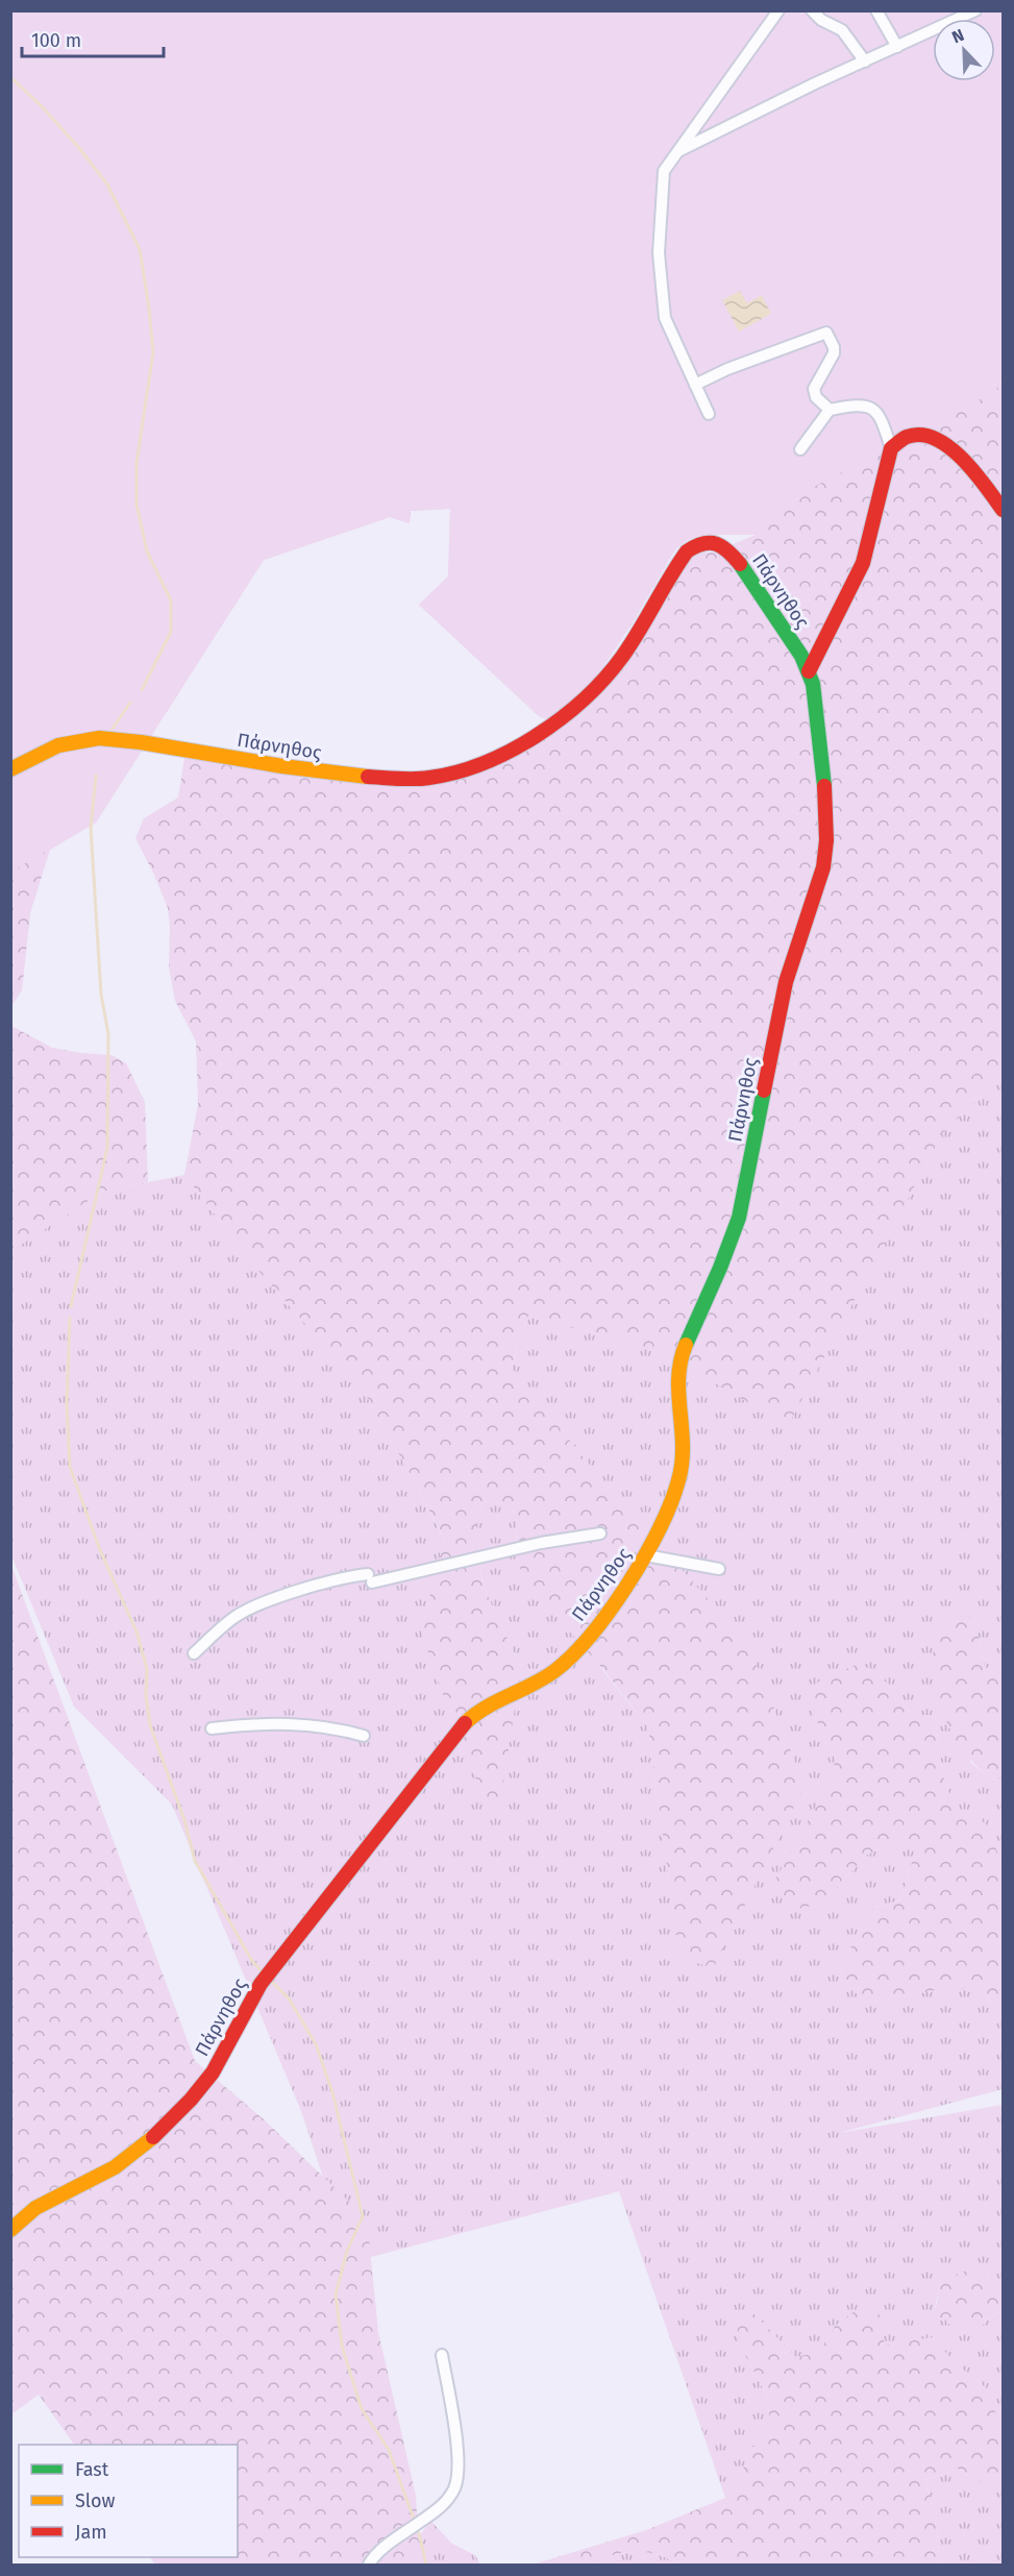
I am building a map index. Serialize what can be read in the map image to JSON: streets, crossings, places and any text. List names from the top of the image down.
{
  "streets": {
    "main road": ["Πάρνηθος"]
  },
  "legend": ["Fast", "Slow", "Jam"],
  "scale_bar": "100 m",
  "north": "top left"
}
